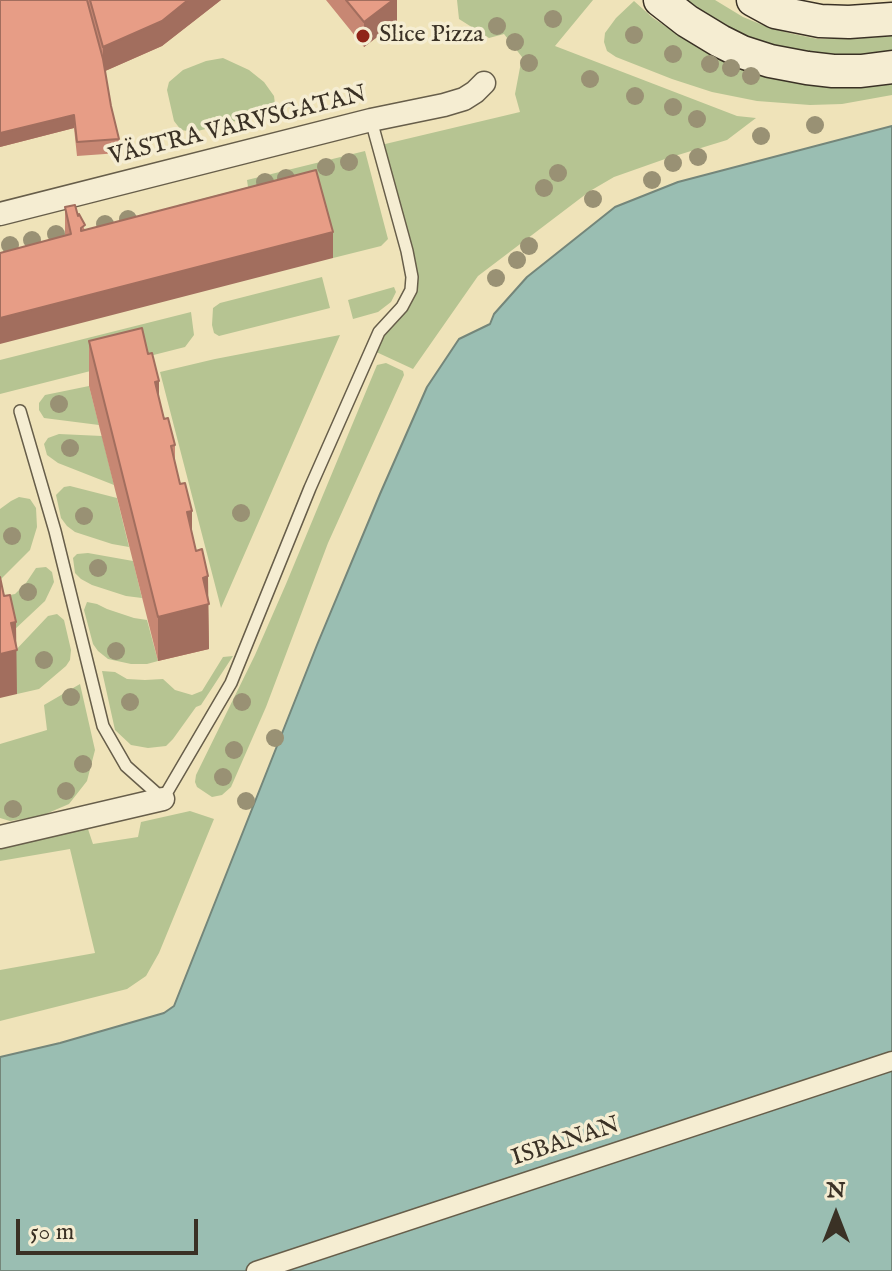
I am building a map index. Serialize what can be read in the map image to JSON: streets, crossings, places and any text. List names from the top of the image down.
{
  "streets": {
    "street": ["VÄSTRA VARVSGATAN", "ISBANAN"]
  },
  "places": ["Slice Pizza"],
  "scale_bar": "50 m",
  "north": "top"
}
